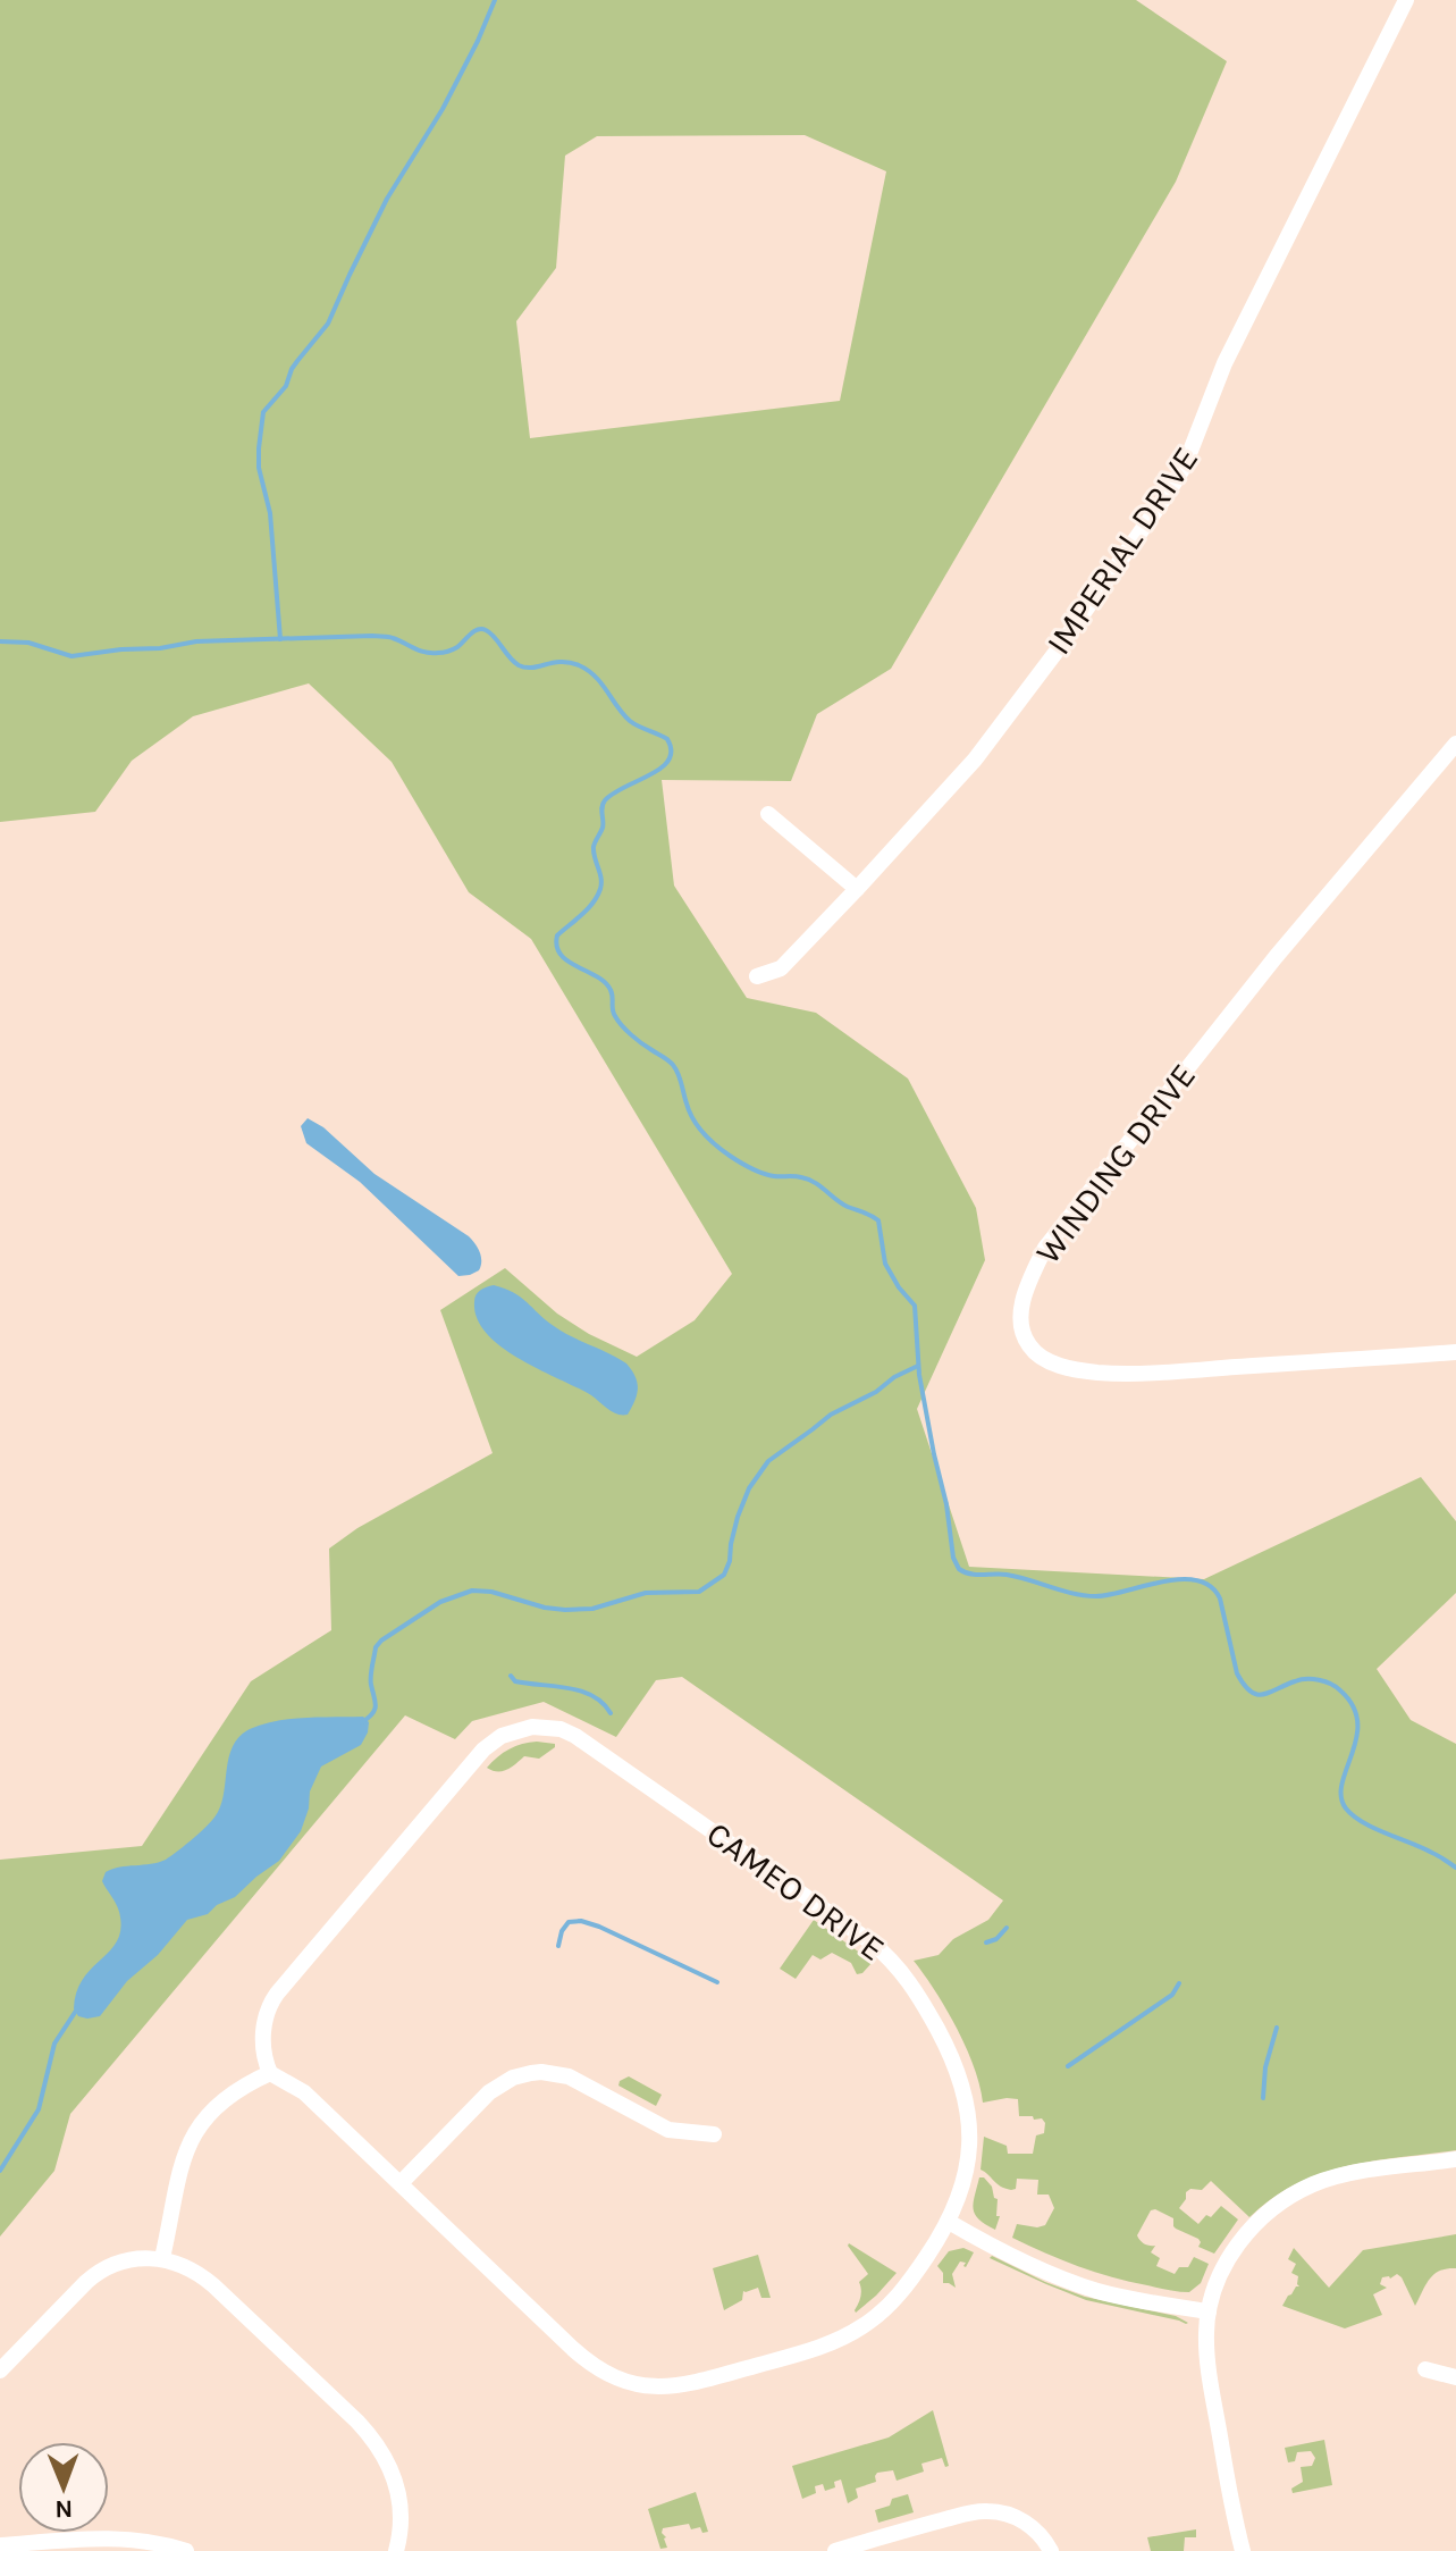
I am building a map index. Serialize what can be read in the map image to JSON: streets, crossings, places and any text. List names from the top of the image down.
{
  "streets": {
    "street": ["IMPERIAL DRIVE", "WINDING DRIVE", "CAMEO DRIVE"]
  },
  "north": "bottom"
}
